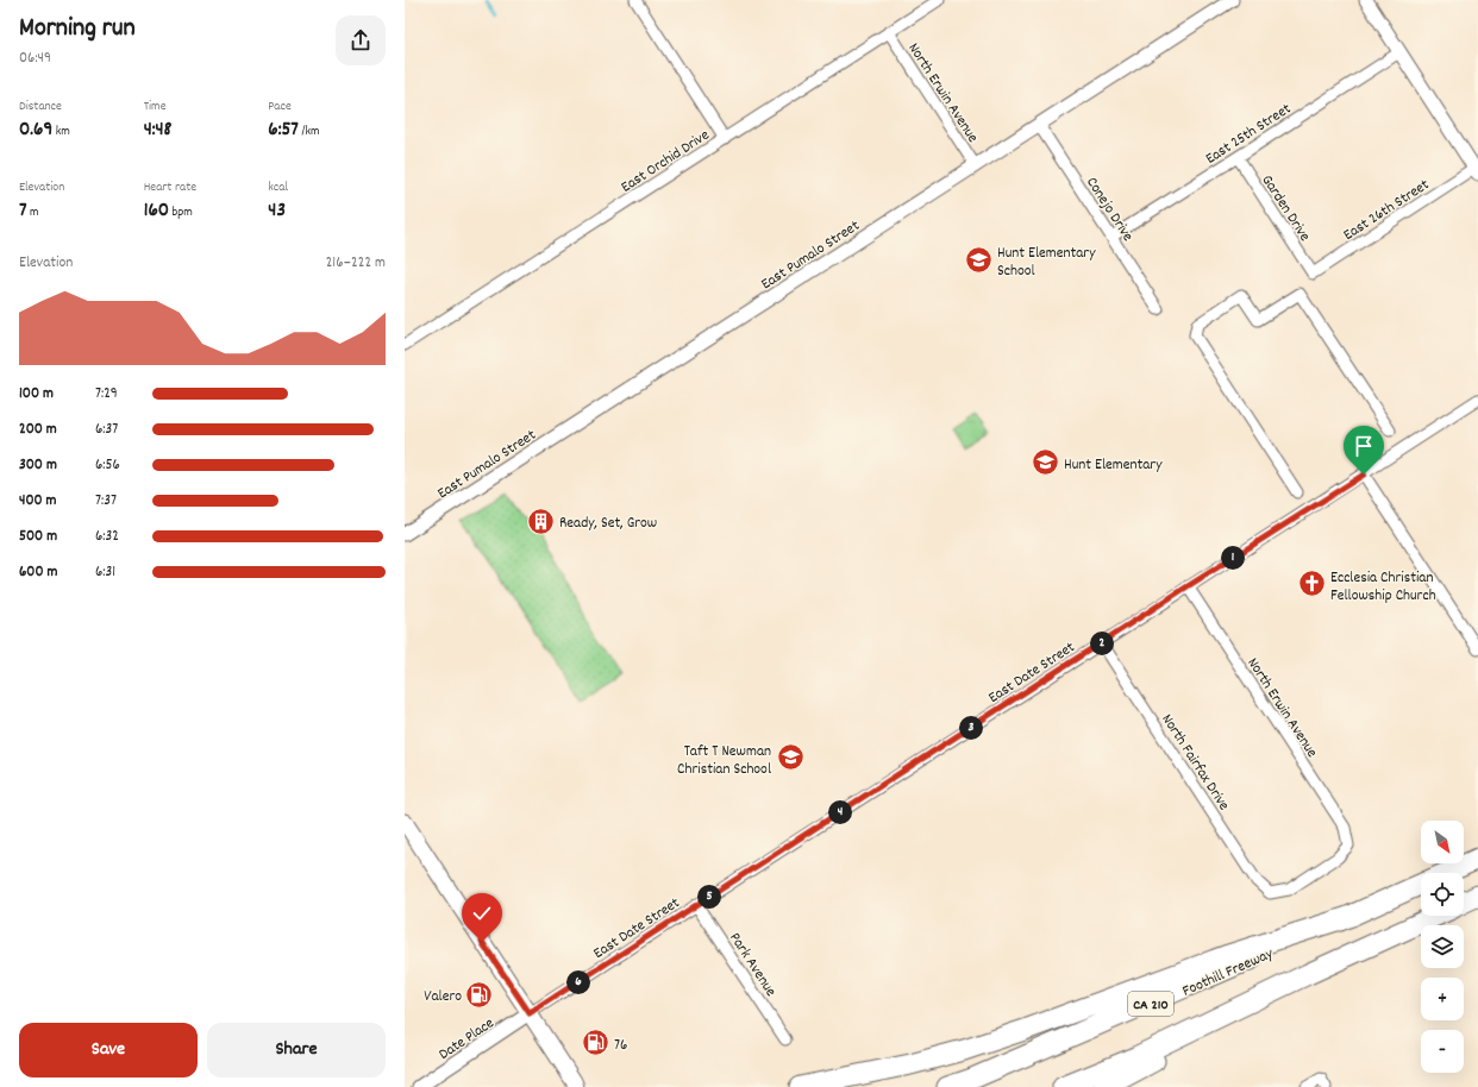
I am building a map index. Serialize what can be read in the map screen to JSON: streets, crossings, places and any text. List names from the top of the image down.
{
  "streets": {
    "highway": ["Foothill Freeway", "CA 210"],
    "street": [
      "North Erwin Avenue",
      "East 25th Street",
      "East Orchid Drive",
      "Garden Drive",
      "Conejo Drive",
      "East 26th Street",
      "East Pumalo Street",
      "East Date Street",
      "North Fairfax Drive",
      "Park Avenue",
      "Date Place"
    ]
  },
  "crossings": [
    ["North Erwin Avenue", "East Orchid Drive"],
    ["North Erwin Avenue", "East Pumalo Street"],
    ["North Erwin Avenue", "East Date Street"],
    ["North Erwin Avenue", "North Fairfax Drive"],
    ["East 25th Street", "Garden Drive"],
    ["East 25th Street", "Conejo Drive"],
    ["Garden Drive", "East 26th Street"],
    ["Conejo Drive", "East Pumalo Street"],
    ["East Date Street", "North Fairfax Drive"],
    ["East Date Street", "Park Avenue"],
    ["East Date Street", "Date Place"]
  ],
  "places": {
    "school or university": ["Hunt Elementary School", "Hunt Elementary", "Taft T Newman Christian School"],
    "building": ["Ready, Set, Grow"],
    "church": ["Ecclesia Christian Fellowship Church"],
    "fuel station": ["Valero", "76"]
  },
  "north": "bottom right",
  "page": {
    "heading": ["Morning run", "06:49"],
    "stats": [
      ["Distance", "0.69 km"],
      ["Time", "4:48"],
      ["Pace", "6:57 /km"],
      ["Elevation", "7 m"],
      ["Heart rate", "160 bpm"],
      ["kcal", "43"]
    ],
    "chart": ["Elevation", "216–222 m"],
    "list": [
      {
        "name": "100 m",
        "note": "7:29"
      },
      {
        "name": "200 m",
        "note": "6:37"
      },
      {
        "name": "300 m",
        "note": "6:56"
      },
      {
        "name": "400 m",
        "note": "7:37"
      },
      {
        "name": "500 m",
        "note": "6:32"
      },
      {
        "name": "600 m",
        "note": "6:31"
      }
    ],
    "pins": [
      "1",
      "2",
      "3",
      "4",
      "5",
      "6"
    ],
    "map_buttons": ["+", "−"],
    "buttons": ["Save", "Share"]
  }
}
